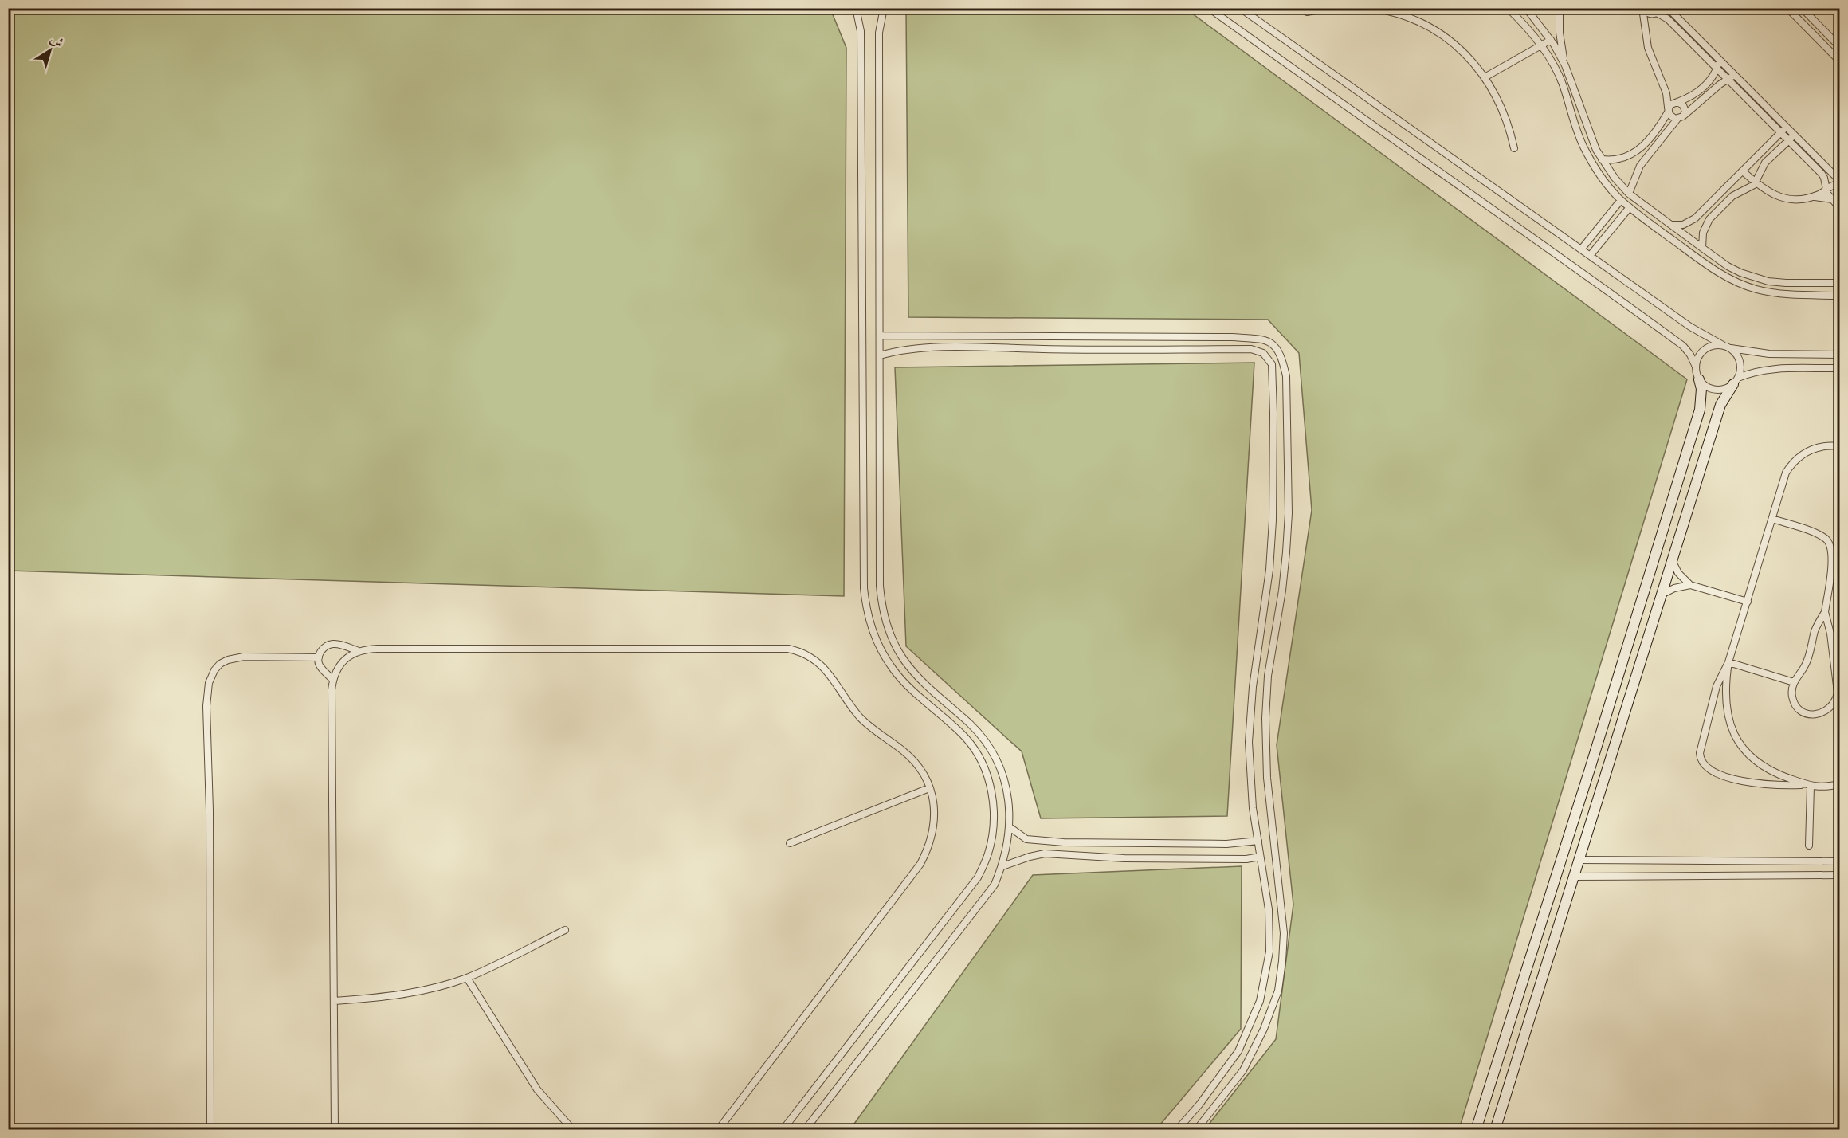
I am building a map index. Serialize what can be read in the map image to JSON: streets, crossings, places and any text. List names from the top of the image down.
{
  "north": "top right"
}
